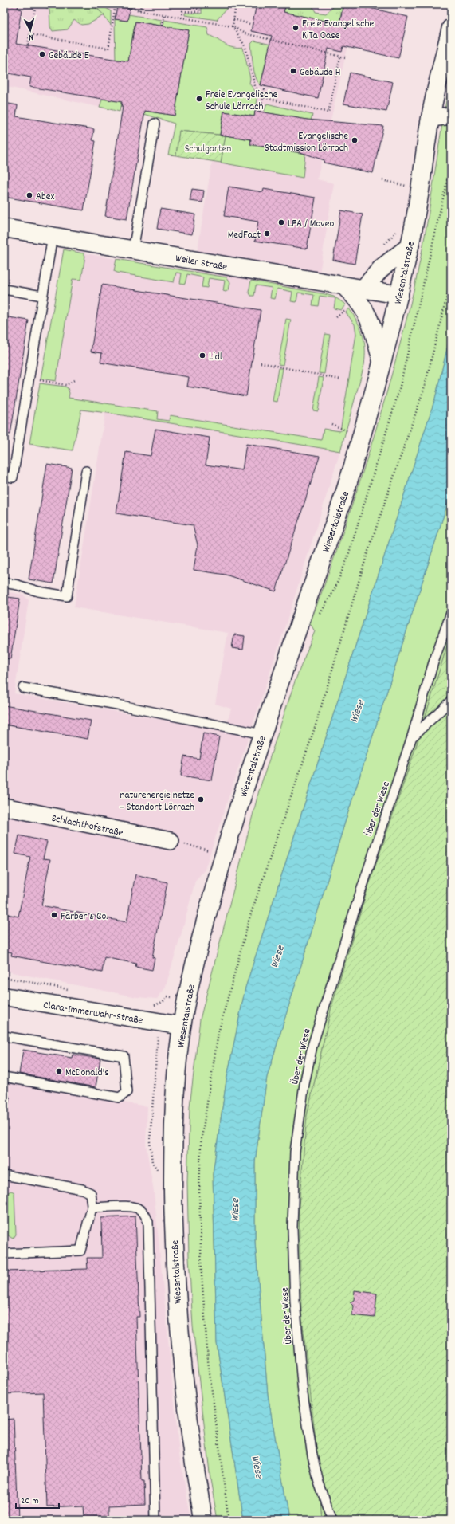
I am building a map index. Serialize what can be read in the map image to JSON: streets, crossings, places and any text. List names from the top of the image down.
{
  "streets": {
    "main road": ["Weiler Straße", "Wiesentalstraße", "Clara-Immerwahr-Straße"],
    "street": ["Schlachthofstraße"],
    "lane": ["Über der Wiese"]
  },
  "crossings": [
    ["Weiler Straße", "Wiesentalstraße"],
    ["Wiesentalstraße", "Clara-Immerwahr-Straße"]
  ],
  "water": ["Wiese"],
  "parks": ["Schulgarten"],
  "places": [
    "Freie Evangelische KiTa Oase",
    "Gebäude E",
    "Gebäude H",
    "Freie Evangelische Schule Lörrach",
    "Evangelische Stadtmission Lörrach",
    "Abex",
    "LFA / Moveo",
    "MedFact",
    "Lidl",
    "naturenergie netze – Standort Lörrach",
    "Färber & Co.",
    "McDonald's"
  ],
  "scale_bar": "20 m",
  "north": "bottom"
}
